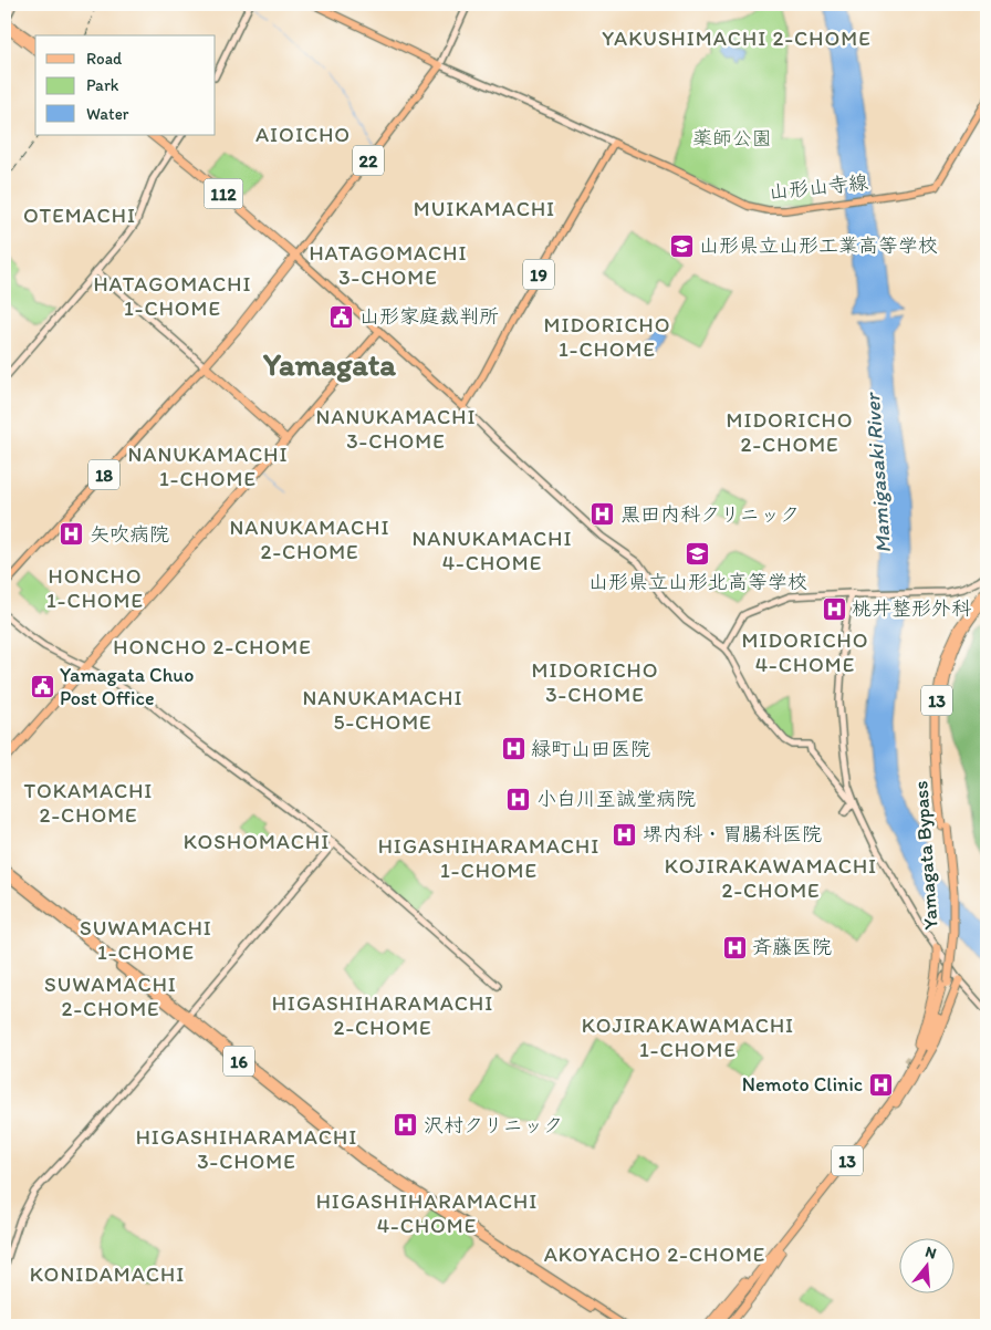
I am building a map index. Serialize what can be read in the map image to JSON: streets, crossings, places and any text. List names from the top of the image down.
{
  "streets": {
    "highway": ["112", "13", "Yamagata Bypass"],
    "main road": [
      "22",
      "山形山寺線",
      "19",
      "18",
      "16"
    ]
  },
  "crossings": [
    ["22", "112"],
    ["山形山寺線", "19"]
  ],
  "districts": [
    "YAKUSHIMACHI 2-CHOME",
    "AIOICHO",
    "MUIKAMACHI",
    "OTEMACHI",
    "HATAGOMACHI 3-CHOME",
    "HATAGOMACHI 1-CHOME",
    "MIDORICHO 1-CHOME",
    "Yamagata",
    "NANUKAMACHI 3-CHOME",
    "MIDORICHO 2-CHOME",
    "NANUKAMACHI 1-CHOME",
    "NANUKAMACHI 2-CHOME",
    "NANUKAMACHI 4-CHOME",
    "HONCHO 1-CHOME",
    "MIDORICHO 4-CHOME",
    "HONCHO 2-CHOME",
    "MIDORICHO 3-CHOME",
    "NANUKAMACHI 5-CHOME",
    "TOKAMACHI 2-CHOME",
    "KOSHOMACHI",
    "HIGASHIHARAMACHI 1-CHOME",
    "KOJIRAKAWAMACHI 2-CHOME",
    "SUWAMACHI 1-CHOME",
    "SUWAMACHI 2-CHOME",
    "HIGASHIHARAMACHI 2-CHOME",
    "KOJIRAKAWAMACHI 1-CHOME",
    "HIGASHIHARAMACHI 3-CHOME",
    "HIGASHIHARAMACHI 4-CHOME",
    "AKOYACHO 2-CHOME",
    "KONIDAMACHI"
  ],
  "water": ["Mamigasaki River"],
  "parks": ["薬師公園"],
  "places": {
    "school or university": ["山形県立山形工業高等学校", "山形県立山形北高等学校"],
    "public building": ["山形家庭裁判所", "Yamagata Chuo Post Office"],
    "hospital": [
      "黒田内科クリニック",
      "矢吹病院",
      "桃井整形外科",
      "緑町山田医院",
      "小白川至誠堂病院",
      "堺内科・胃腸科医院",
      "斉藤医院",
      "Nemoto Clinic",
      "沢村クリニック"
    ]
  },
  "legend": ["Road", "Park", "Water"],
  "north": "top"
}
